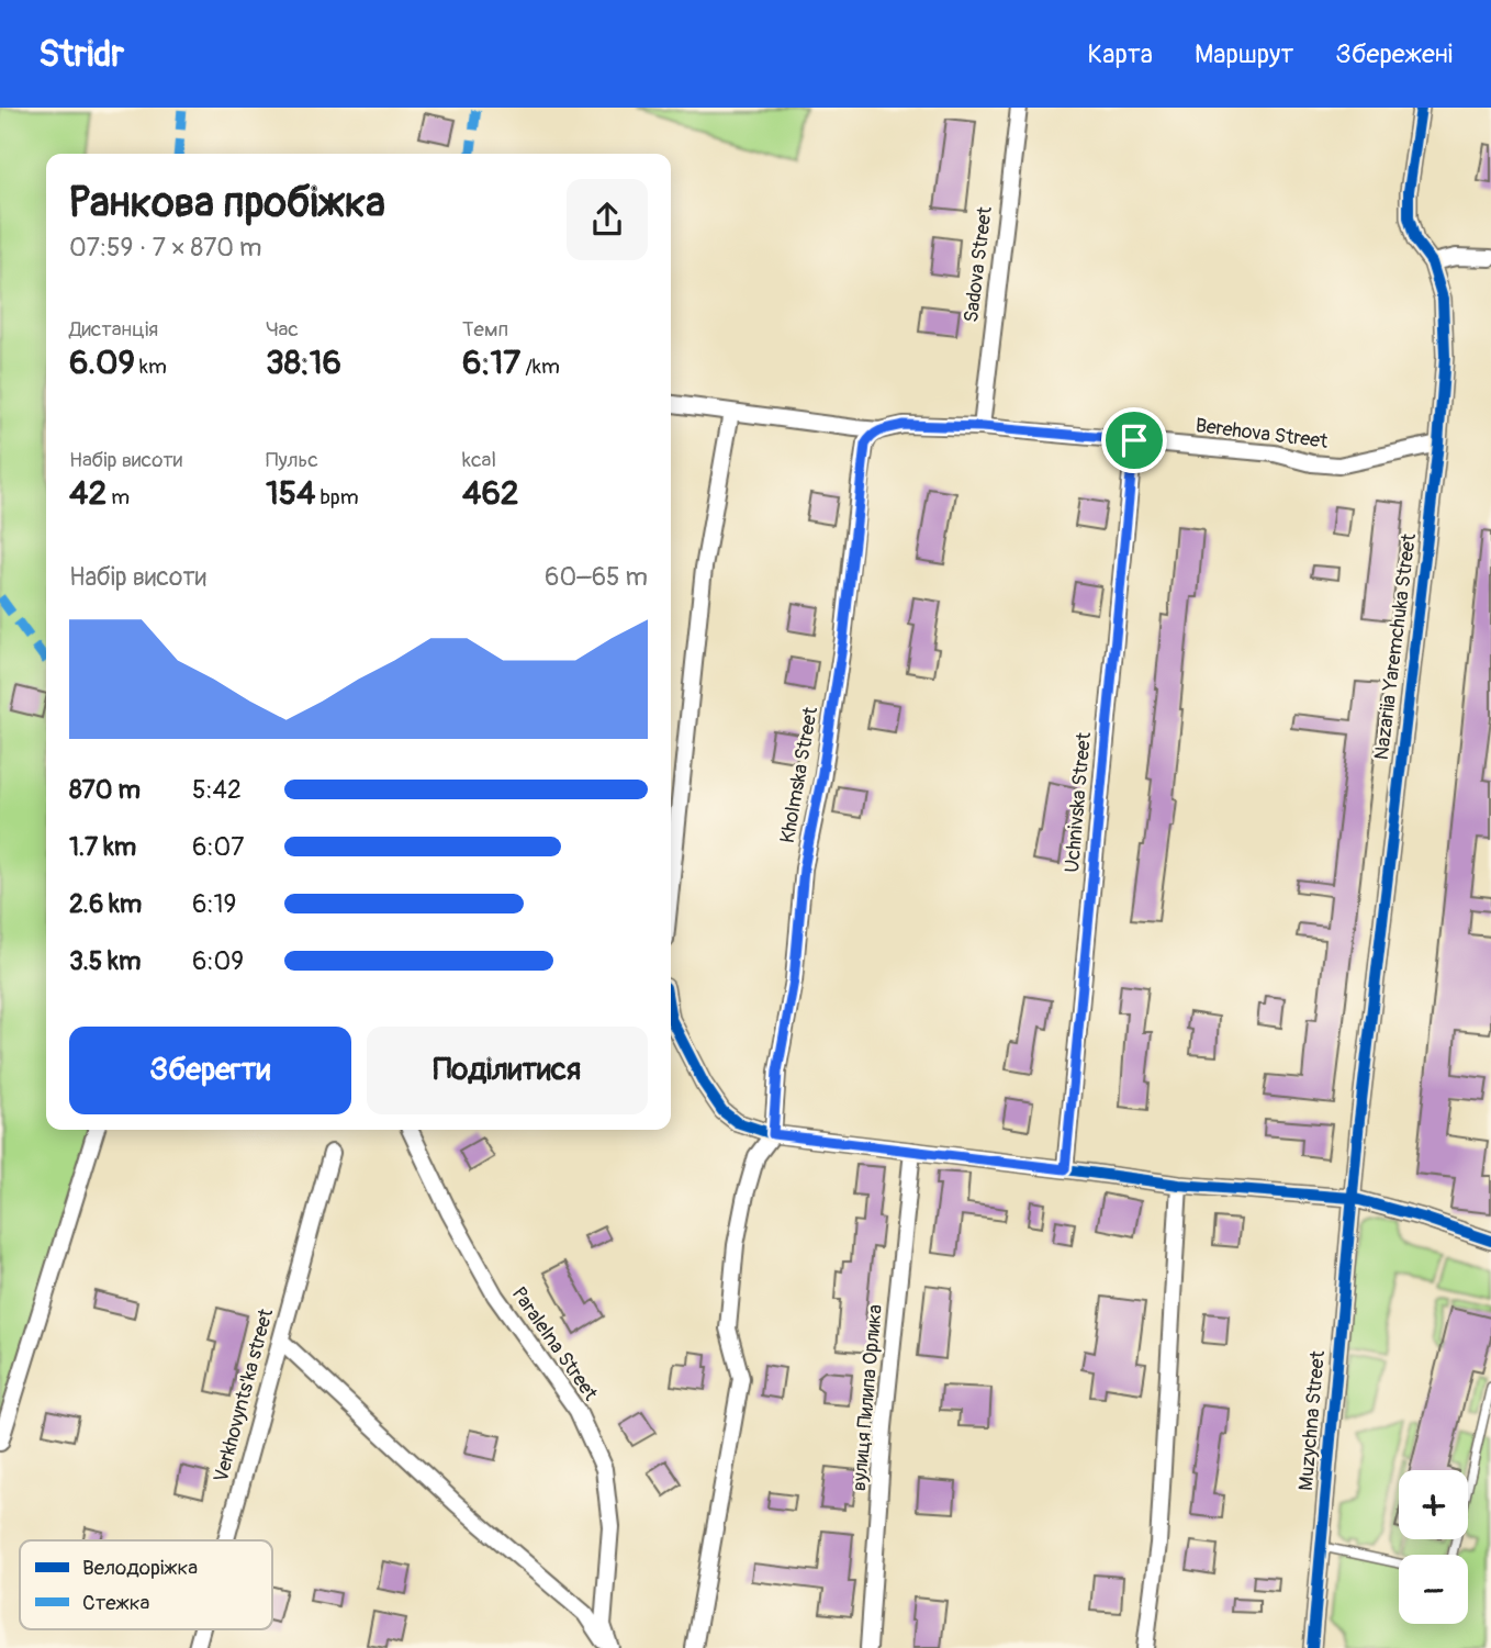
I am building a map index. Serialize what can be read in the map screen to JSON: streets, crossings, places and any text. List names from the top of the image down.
{
  "streets": {
    "street": [
      "Sadova Street",
      "Berehova Street",
      "Nazariia Yaremchuka Street",
      "Kholmska Street",
      "Uchnivska Street",
      "Paralelna Street",
      "Verkhovynts'ka street",
      "вулиця Пилипа Орлика",
      "Muzychna Street"
    ]
  },
  "crossings": [
    ["Sadova Street", "Berehova Street"],
    ["Berehova Street", "Nazariia Yaremchuka Street"],
    ["Berehova Street", "Kholmska Street"],
    ["Berehova Street", "Uchnivska Street"],
    ["Nazariia Yaremchuka Street", "Muzychna Street"]
  ],
  "legend": ["Велодоріжка", "Стежка"],
  "page": {
    "header": "Stridr",
    "nav": ["Карта", "Маршрут", "Збережені"],
    "heading": ["Ранкова пробіжка", "07:59 · 7 × 870 m"],
    "stats": [
      ["Дистанція", "6.09 km"],
      ["Час", "38:16"],
      ["Темп", "6:17 /km"],
      ["Набір висоти", "42 m"],
      ["Пульс", "154 bpm"],
      ["kcal", "462"]
    ],
    "chart": ["Набір висоти", "60–65 m"],
    "list": [
      {
        "name": "870 m",
        "note": "5:42"
      },
      {
        "name": "1.7 km",
        "note": "6:07"
      },
      {
        "name": "2.6 km",
        "note": "6:19"
      },
      {
        "name": "3.5 km",
        "note": "6:09"
      }
    ],
    "buttons": ["Зберегти", "Поділитися"],
    "map_buttons": ["+", "−"]
  }
}
